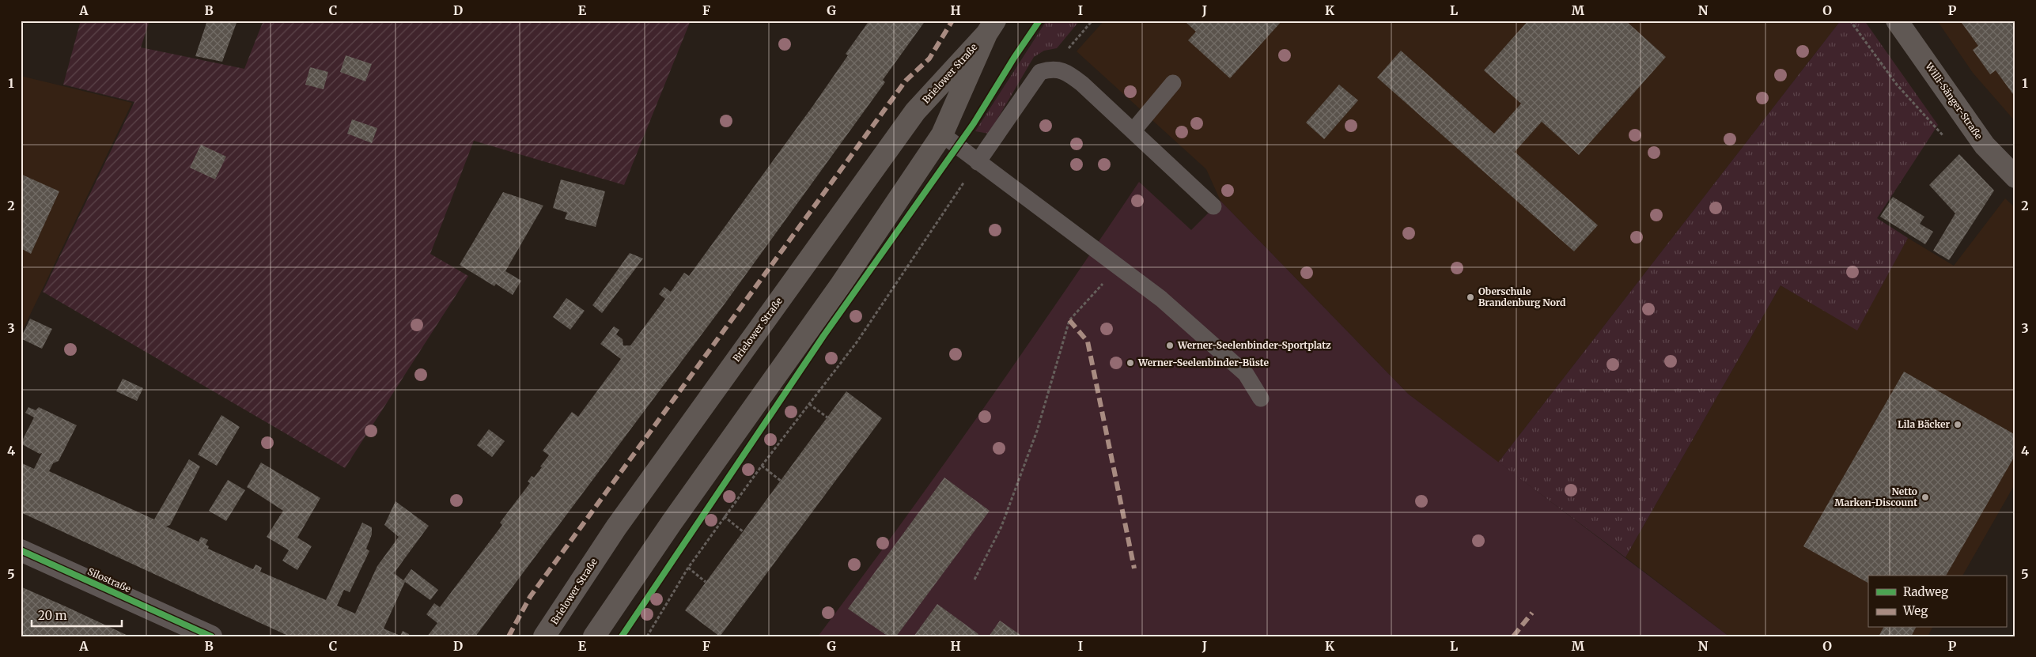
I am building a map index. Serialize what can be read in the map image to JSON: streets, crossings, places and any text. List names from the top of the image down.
{
  "streets": {
    "main road": ["Brielower Straße", "Willi-Sänger-Straße"],
    "street": ["Silostraße"]
  },
  "places": [
    "Oberschule Brandenburg Nord",
    "Werner-Seelenbinder-Sportplatz",
    "Werner-Seelenbinder-Büste",
    "Lila Bäcker",
    "Netto Marken-Discount"
  ],
  "legend": ["Radweg", "Weg"],
  "scale_bar": "20 m",
  "grid": {
    "columns": [
      "A",
      "B",
      "C",
      "D",
      "E",
      "F",
      "G",
      "H",
      "I",
      "J",
      "K",
      "L",
      "M",
      "N",
      "O",
      "P"
    ],
    "rows": [
      "1",
      "2",
      "3",
      "4",
      "5"
    ]
  }
}
